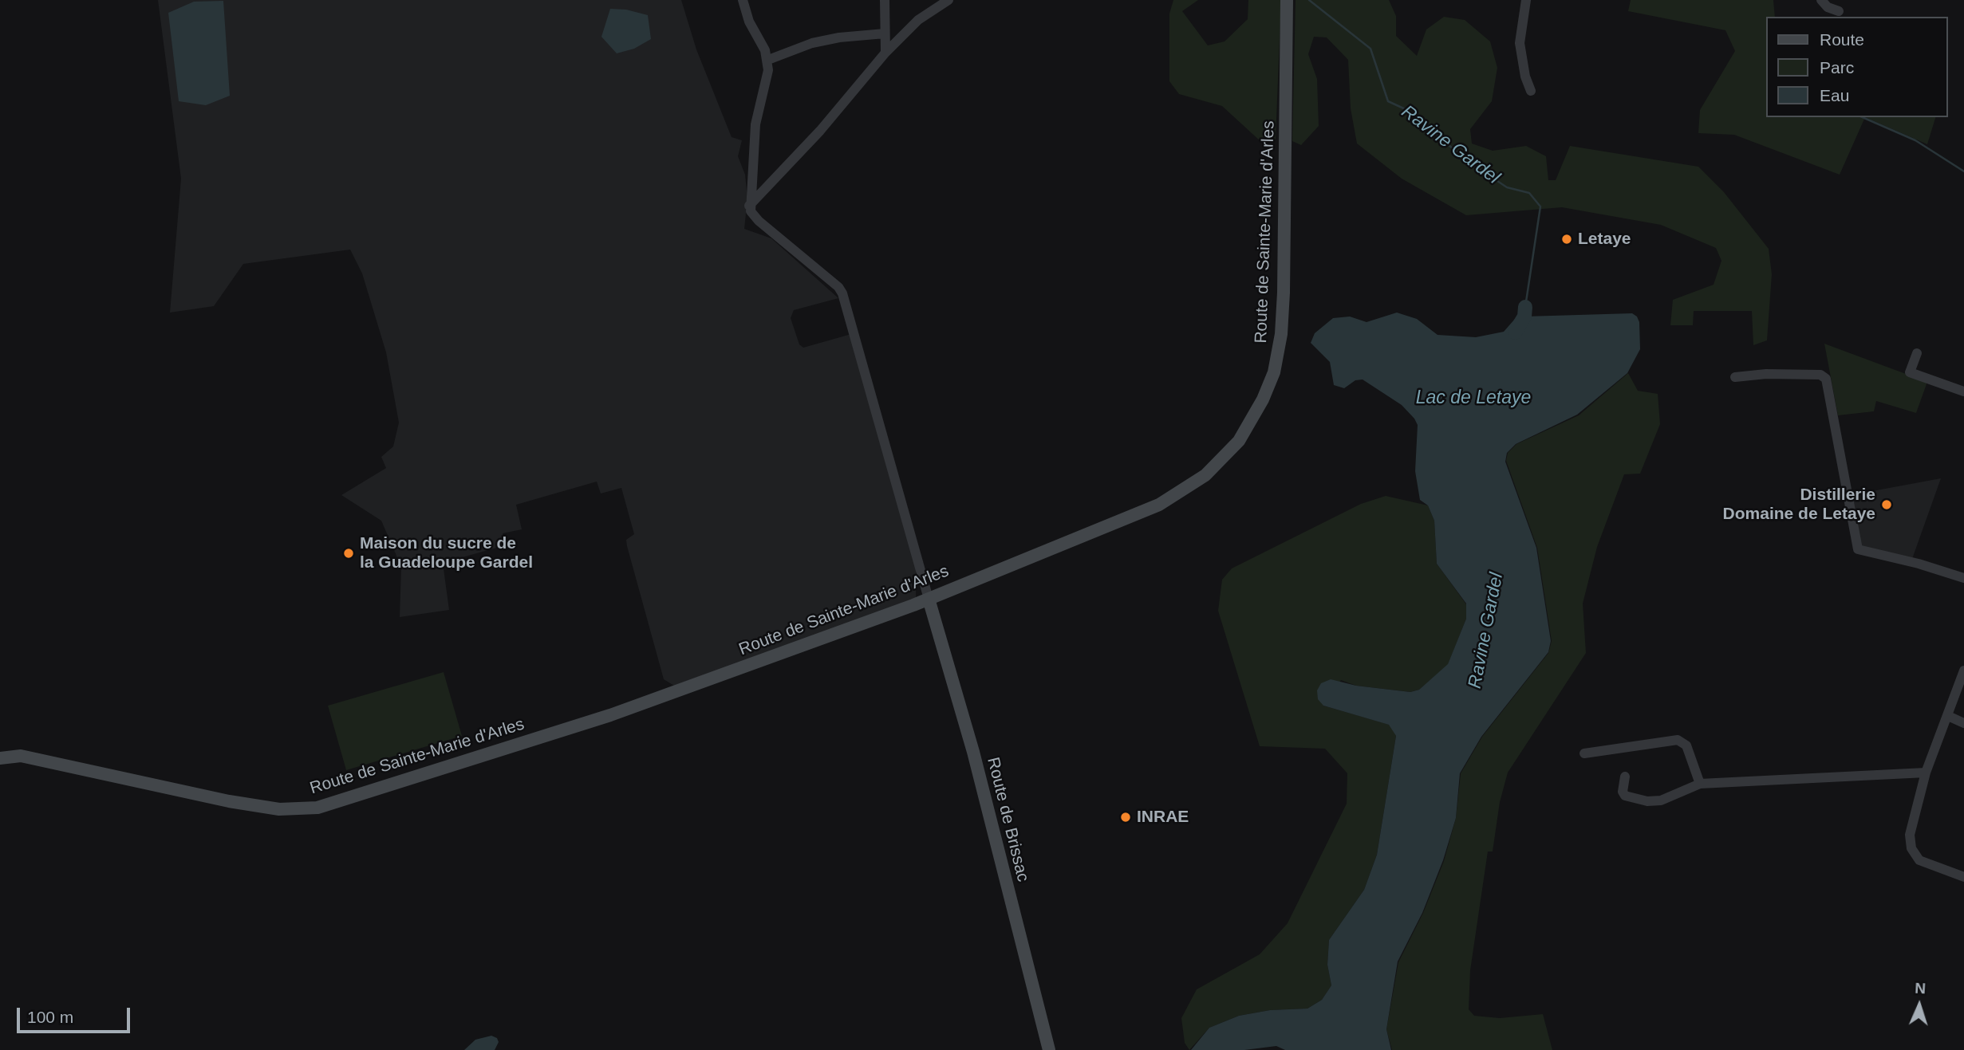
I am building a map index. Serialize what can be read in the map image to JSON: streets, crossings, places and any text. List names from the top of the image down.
{
  "streets": {
    "main road": ["Route de Sainte-Marie d'Arles", "Route de Brissac"]
  },
  "crossings": [
    ["Route de Sainte-Marie d'Arles", "Route de Brissac"]
  ],
  "water": ["Ravine Gardel", "Lac de Letaye"],
  "places": [
    "Letaye",
    "Distillerie Domaine de Letaye",
    "Maison du sucre de la Guadeloupe Gardel",
    "INRAE"
  ],
  "legend": ["Route", "Parc", "Eau"],
  "scale_bar": "100 m",
  "north": "top"
}
